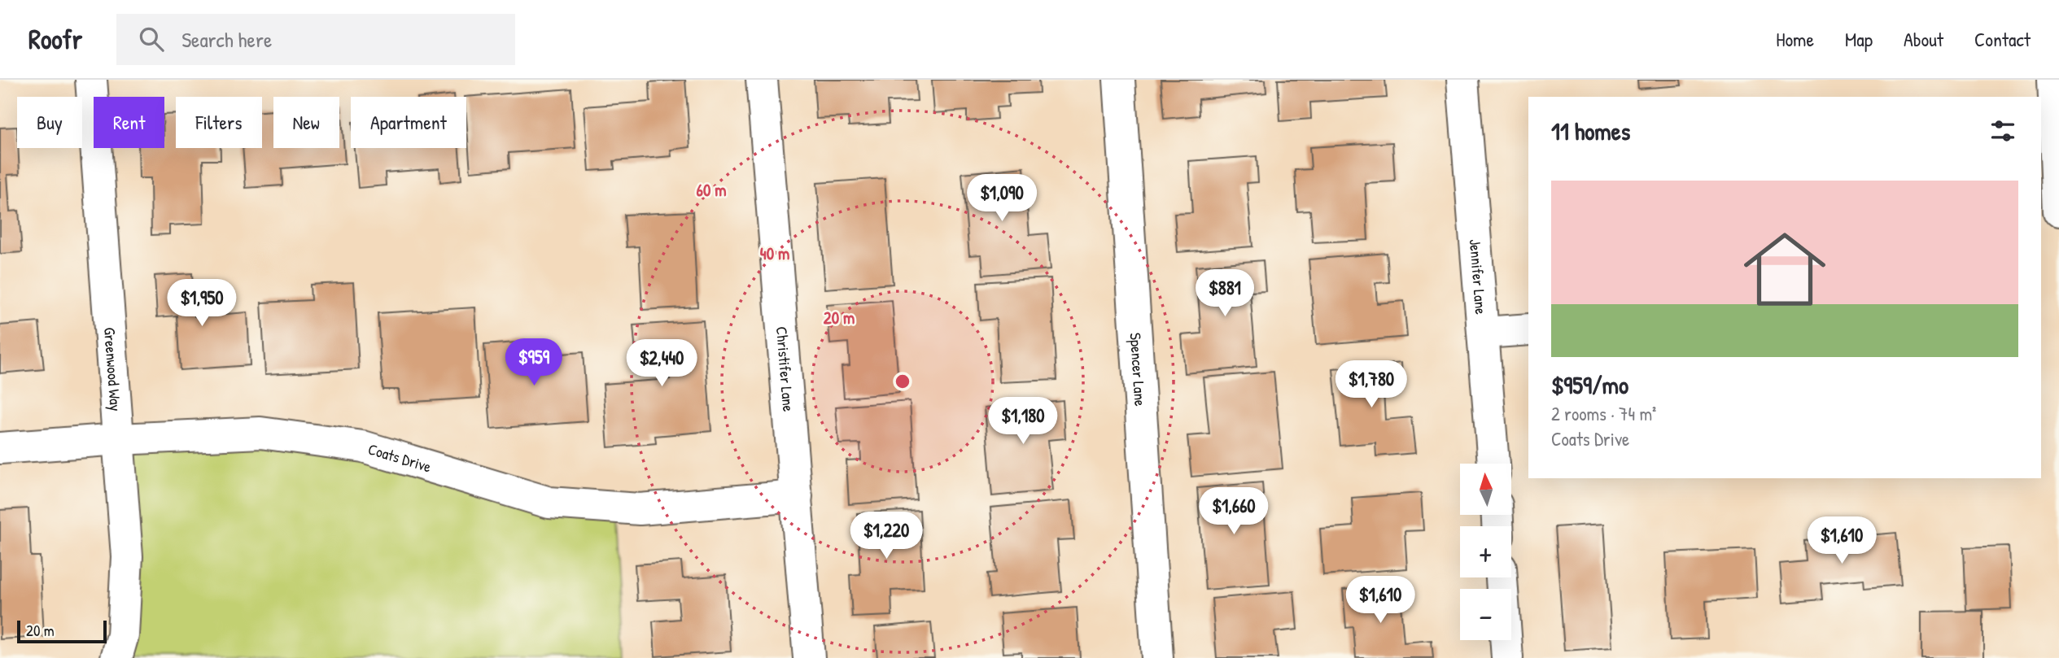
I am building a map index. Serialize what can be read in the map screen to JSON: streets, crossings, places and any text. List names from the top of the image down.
{
  "streets": {
    "street": [
      "Jennifer Lane",
      "Christifer Lane",
      "Greenwood Way",
      "Spencer Lane",
      "Coats Drive"
    ]
  },
  "crossings": [
    ["Christifer Lane", "Coats Drive"],
    ["Greenwood Way", "Coats Drive"]
  ],
  "scale_bar": "20 m",
  "north": "top",
  "page": {
    "header": "Roofr",
    "search": "Search here",
    "nav": [
      "Home",
      "Map",
      "About",
      "Contact"
    ],
    "chip": [
      "Buy",
      "Rent",
      "Filters",
      "New",
      "Apartment"
    ],
    "heading": "11 homes",
    "list": [
      {
        "name": "$959/mo",
        "note": "2 rooms · 74 m² · Coats Drive"
      }
    ],
    "price": [
      "$1,090",
      "$881",
      "$1,950",
      "$959",
      "$2,440",
      "$1,780",
      "$1,180",
      "$1,660",
      "$1,220",
      "$1,610",
      "$1,610"
    ],
    "map_buttons": ["+", "−"],
    "scale": "20 m"
  },
  "rings": ["60 m", "40 m", "20 m"]
}
